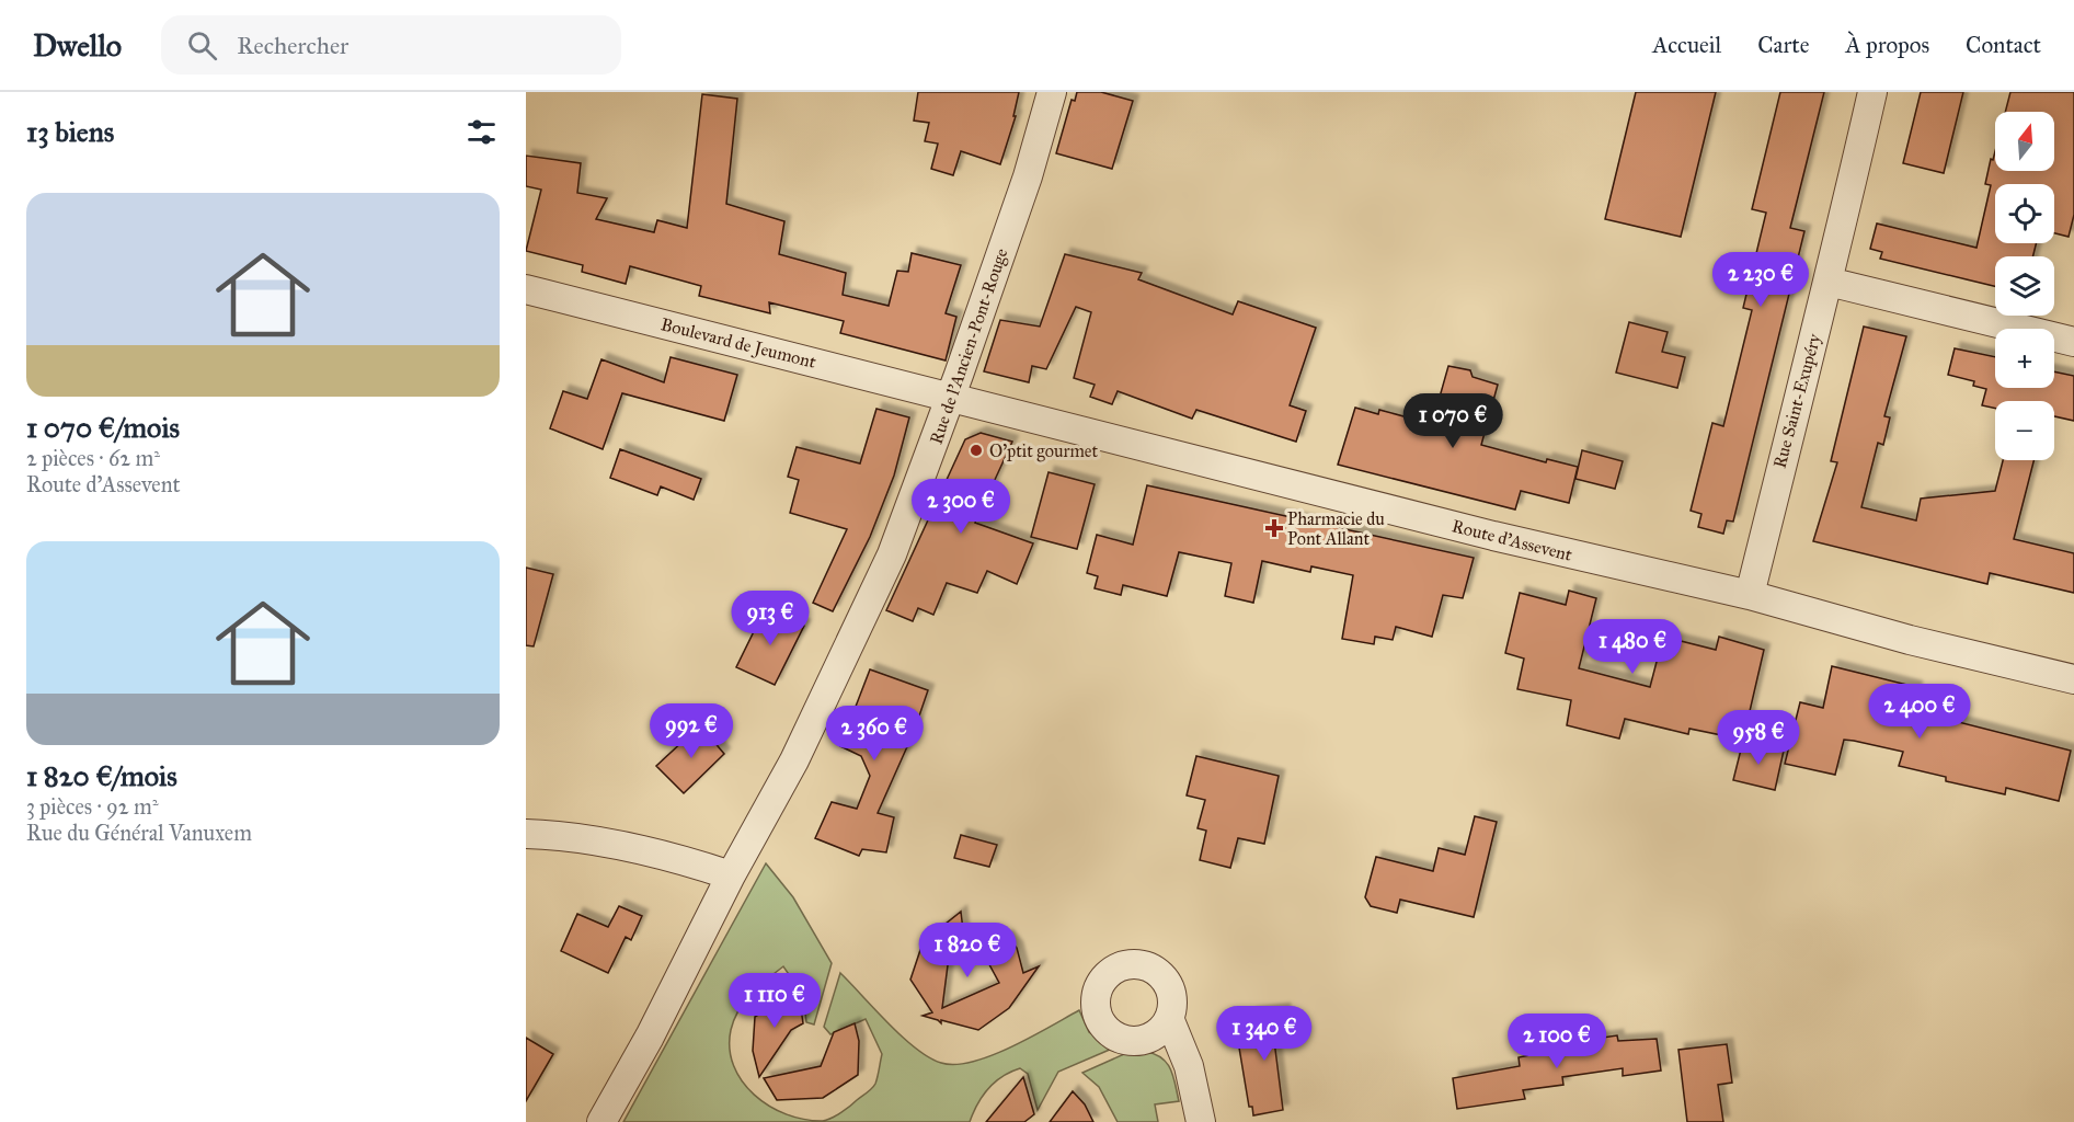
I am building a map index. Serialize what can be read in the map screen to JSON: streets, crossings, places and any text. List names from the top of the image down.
{
  "streets": {
    "street": [
      "Boulevard de Jeumont",
      "Rue de l'Ancien-Pont-Rouge",
      "Rue Saint-Exupéry",
      "Route d'Assevent"
    ]
  },
  "crossings": [
    ["Boulevard de Jeumont", "Rue de l'Ancien-Pont-Rouge"],
    ["Boulevard de Jeumont", "Route d'Assevent"],
    ["Rue de l'Ancien-Pont-Rouge", "Route d'Assevent"],
    ["Rue Saint-Exupéry", "Route d'Assevent"]
  ],
  "places": {
    "other": ["O'ptit gourmet"],
    "health": ["Pharmacie du Pont Allant"]
  },
  "north": "top",
  "page": {
    "header": "Dwello",
    "search": "Rechercher",
    "nav": [
      "Accueil",
      "Carte",
      "À propos",
      "Contact"
    ],
    "heading": "13 biens",
    "map_buttons": ["+", "−"],
    "list": [
      {
        "name": "1 070 €/mois",
        "note": "2 pièces · 62 m² · Route d'Assevent"
      },
      {
        "name": "1 820 €/mois",
        "note": "3 pièces · 92 m² · Rue du Général Vanuxem"
      }
    ],
    "price": [
      "2 230 €",
      "1 070 €",
      "2 300 €",
      "913 €",
      "1 480 €",
      "2 400 €",
      "992 €",
      "2 360 €",
      "958 €",
      "1 820 €",
      "1 110 €",
      "1 340 €",
      "2 100 €"
    ]
  }
}
